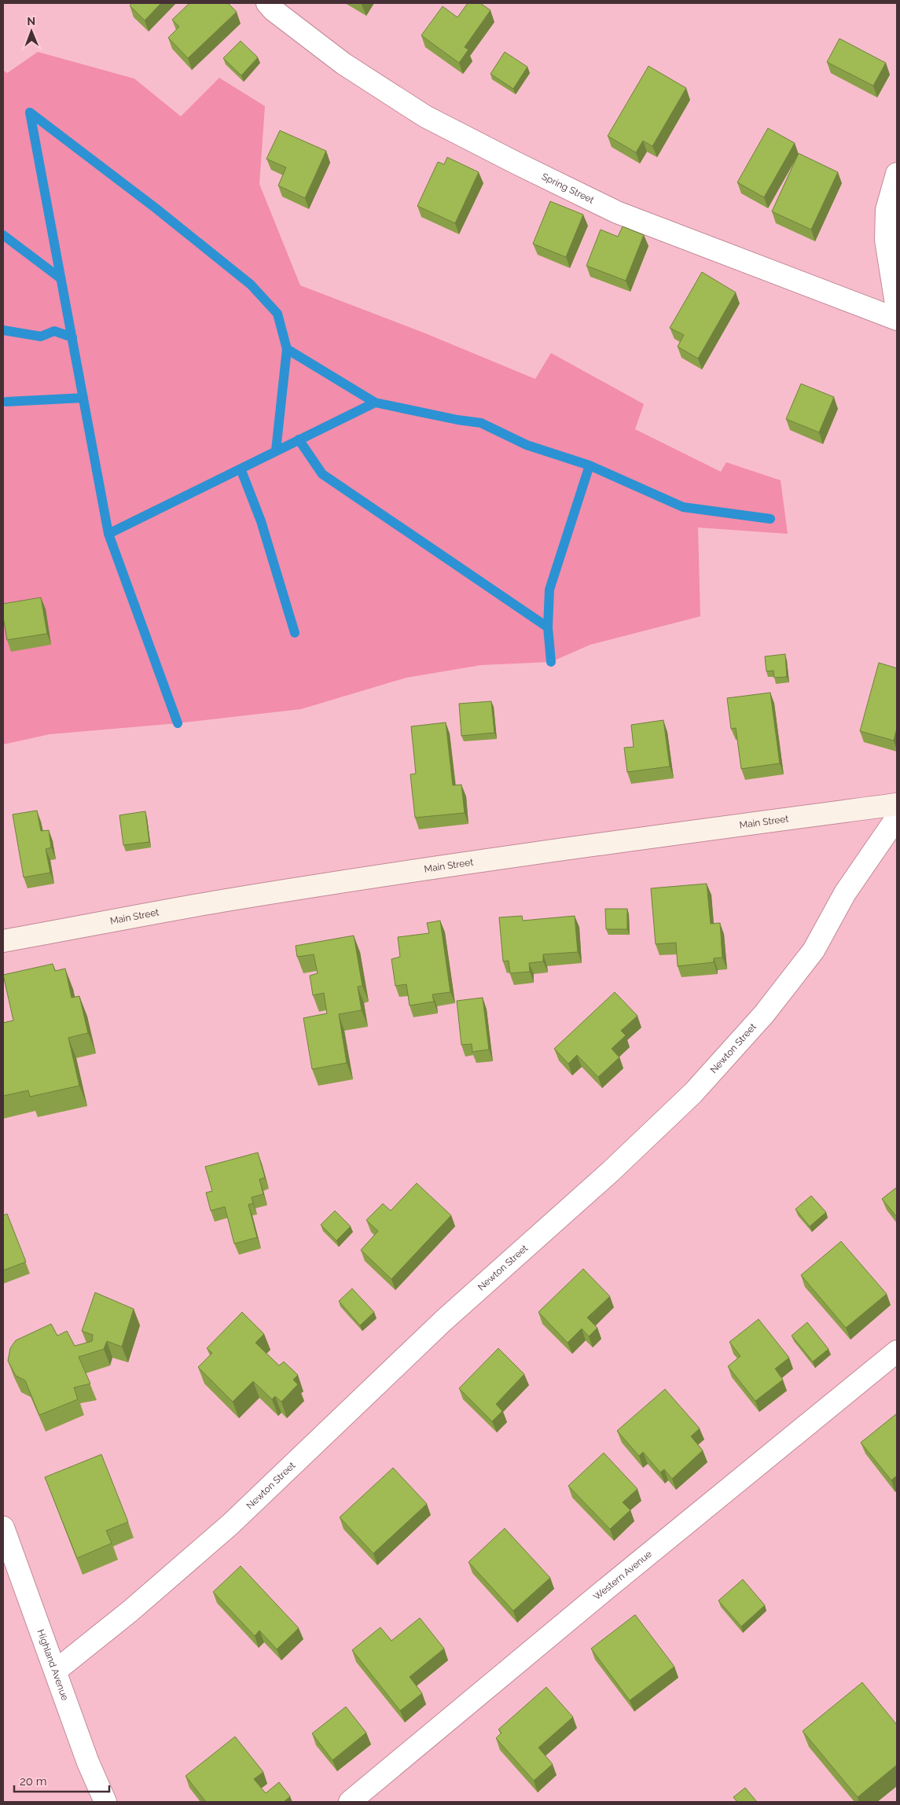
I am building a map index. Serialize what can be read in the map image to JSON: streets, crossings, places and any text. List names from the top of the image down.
{
  "streets": {
    "main road": ["Main Street"],
    "street": [
      "Spring Street",
      "Newton Street",
      "Western Avenue",
      "Highland Avenue"
    ]
  },
  "crossings": [
    ["Newton Street", "Highland Avenue"]
  ],
  "scale_bar": "20 m",
  "north": "top"
}
